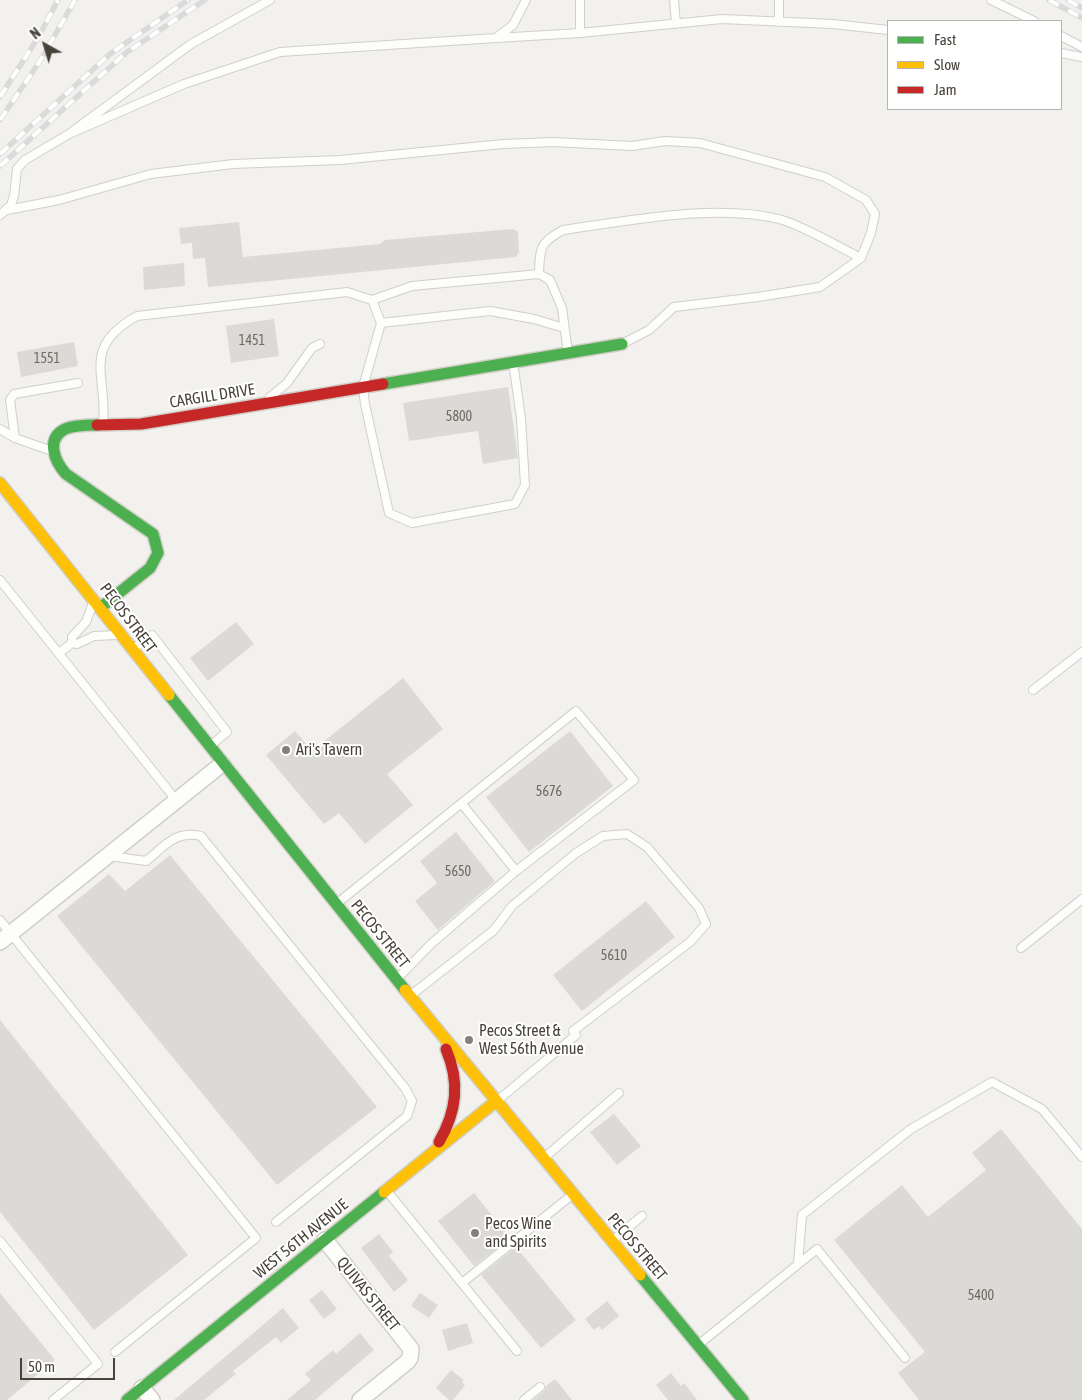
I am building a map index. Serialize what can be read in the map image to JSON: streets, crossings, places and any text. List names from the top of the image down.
{
  "streets": {
    "main road": ["CARGILL DRIVE", "PECOS STREET", "WEST 56TH AVENUE"],
    "street": ["QUIVAS STREET"]
  },
  "crossings": [
    ["PECOS STREET", "WEST 56TH AVENUE"],
    ["WEST 56TH AVENUE", "QUIVAS STREET"]
  ],
  "places": ["Ari's Tavern", "Pecos Street & West 56th Avenue", "Pecos Wine and Spirits"],
  "house_numbers": [
    "1451",
    "1551",
    "5800",
    "5676",
    "5650",
    "5610",
    "5400"
  ],
  "legend": ["Fast", "Slow", "Jam"],
  "scale_bar": "50 m",
  "north": "top left"
}
